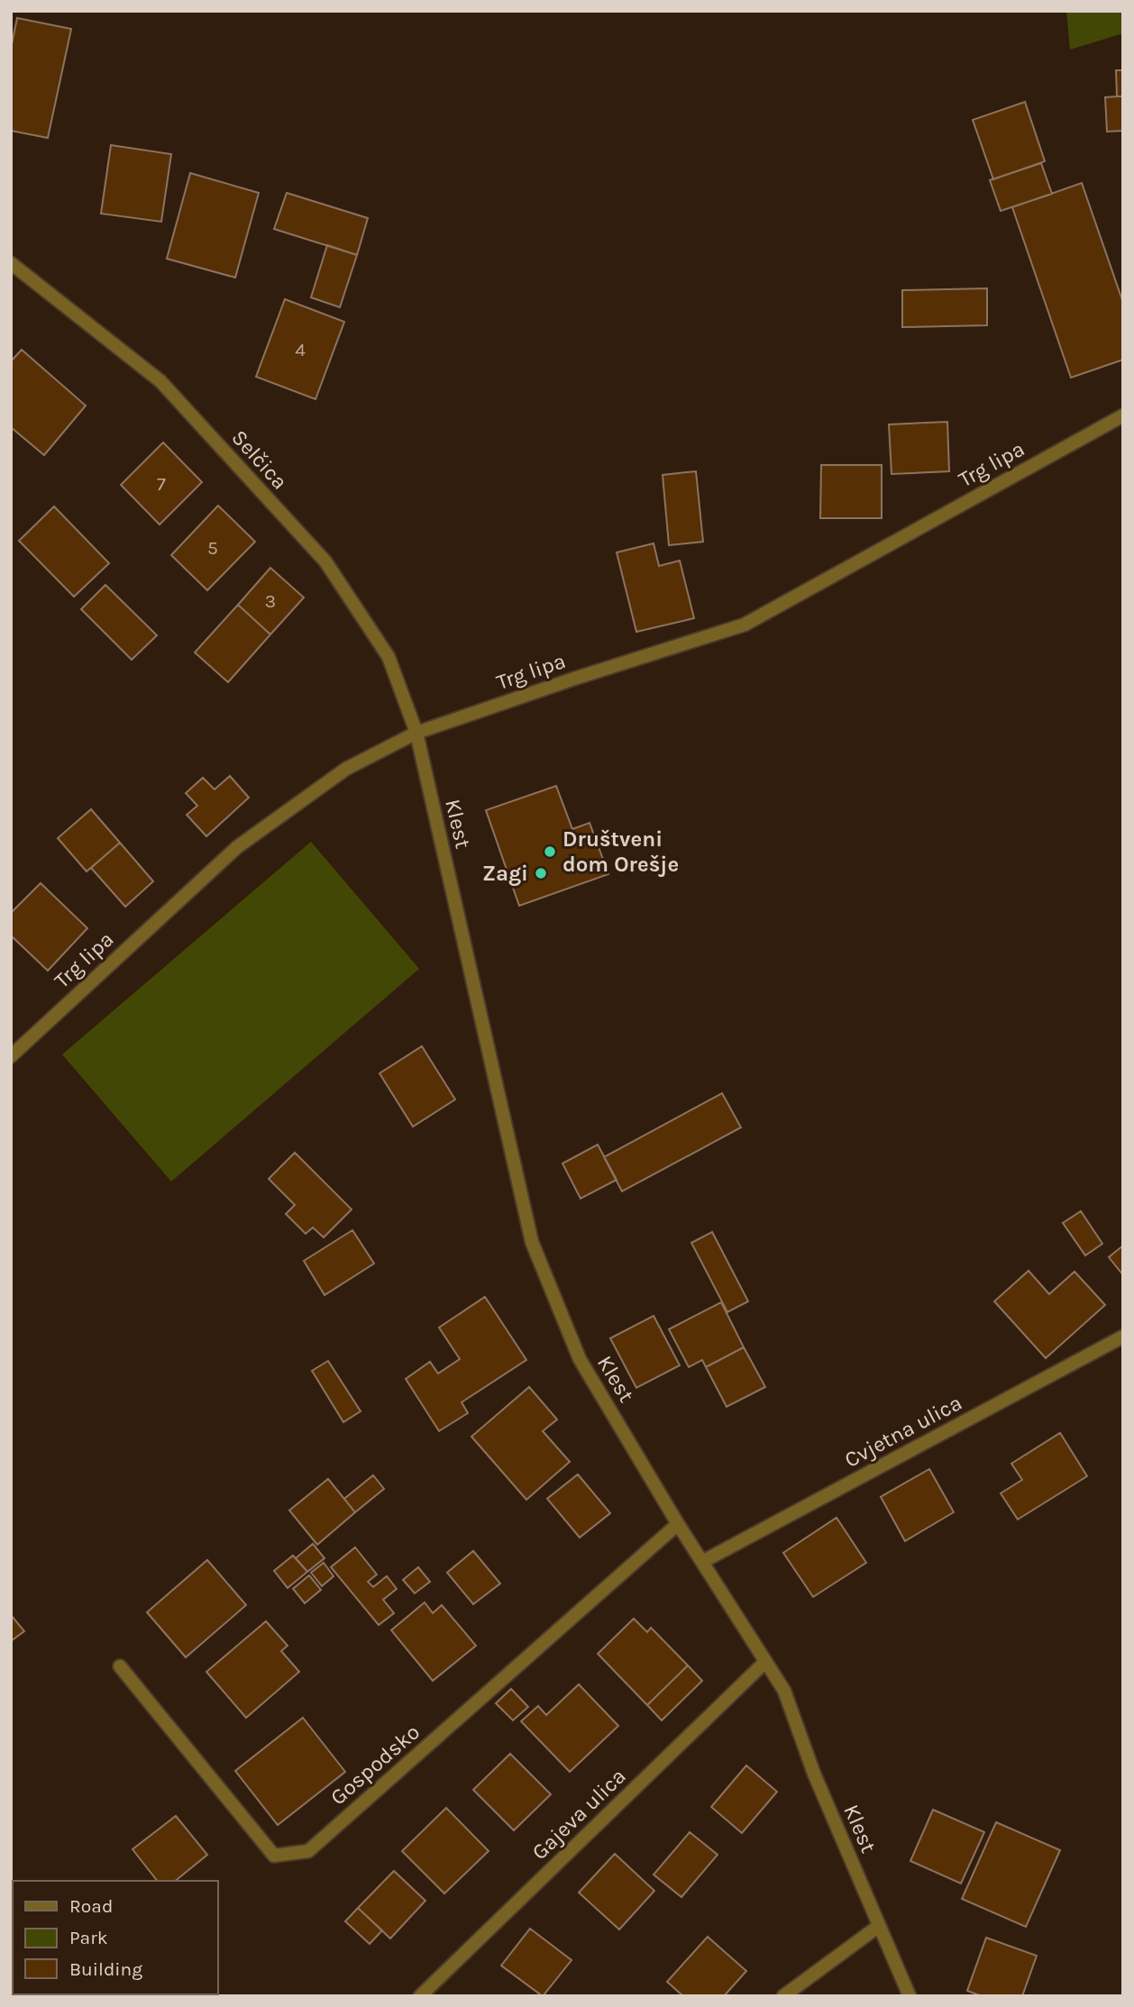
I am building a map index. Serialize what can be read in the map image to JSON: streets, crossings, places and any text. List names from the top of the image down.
{
  "streets": {
    "street": [
      "Selčica",
      "Trg lipa",
      "Klest",
      "Cvjetna ulica",
      "Gospodsko",
      "Gajeva ulica"
    ]
  },
  "crossings": [
    ["Selčica", "Trg lipa"],
    ["Selčica", "Klest"],
    ["Trg lipa", "Klest"],
    ["Klest", "Cvjetna ulica"],
    ["Klest", "Gospodsko"],
    ["Klest", "Gajeva ulica"]
  ],
  "places": ["Društveni dom Orešje", "Zagi"],
  "house_numbers": [
    "4",
    "7",
    "5",
    "3"
  ],
  "legend": ["Road", "Park", "Building"]
}
